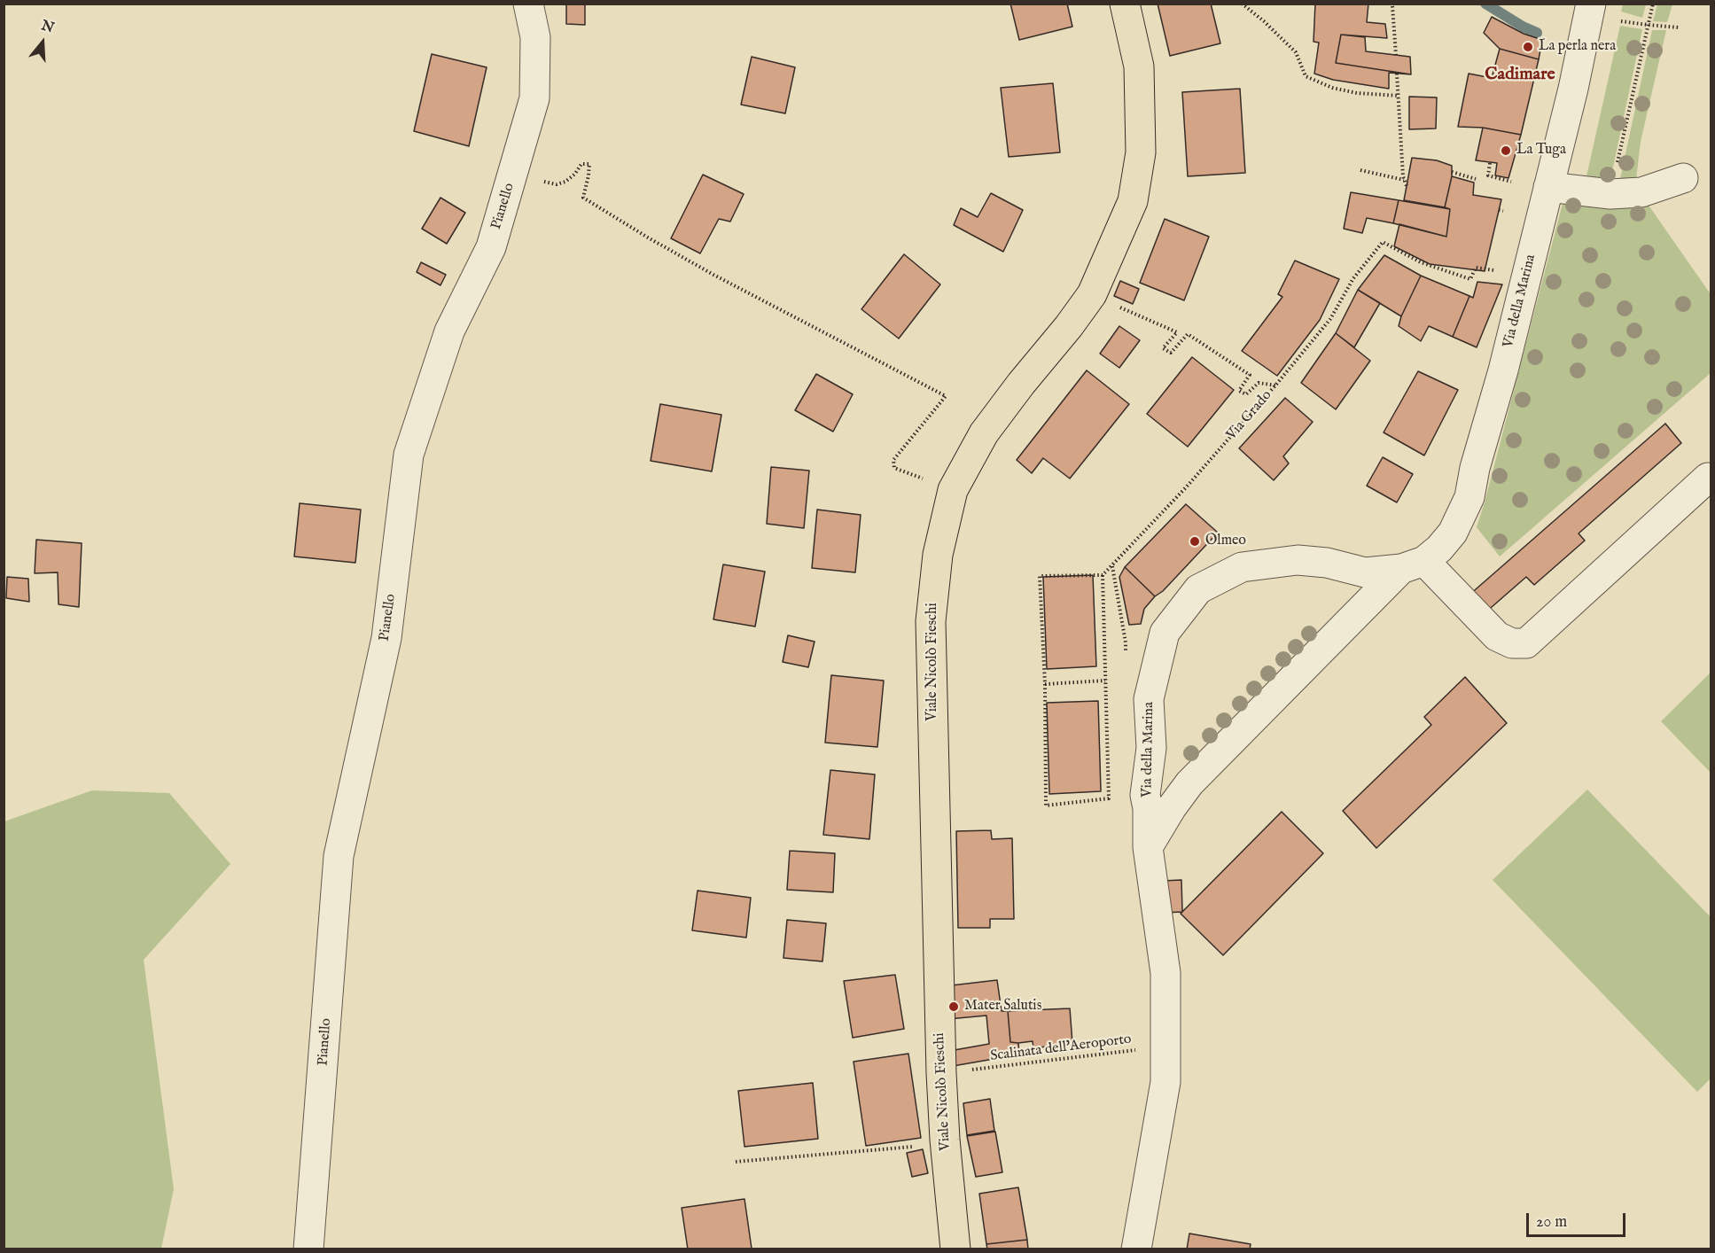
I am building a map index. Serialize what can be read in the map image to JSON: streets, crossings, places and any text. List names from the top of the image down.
{
  "streets": {
    "main road": ["Viale Nicolò Fieschi"],
    "street": ["Pianello", "Via della Marina"],
    "path": ["Via Grado", "Scalinata dell'Aeroporto"]
  },
  "crossings": [
    ["Via della Marina", "Scalinata dell'Aeroporto"],
    ["Viale Nicolò Fieschi", "Scalinata dell'Aeroporto"]
  ],
  "districts": ["Cadimare"],
  "places": [
    "La perla nera",
    "La Tuga",
    "Olmeo",
    "Mater Salutis"
  ],
  "scale_bar": "20 m",
  "north": "top"
}
